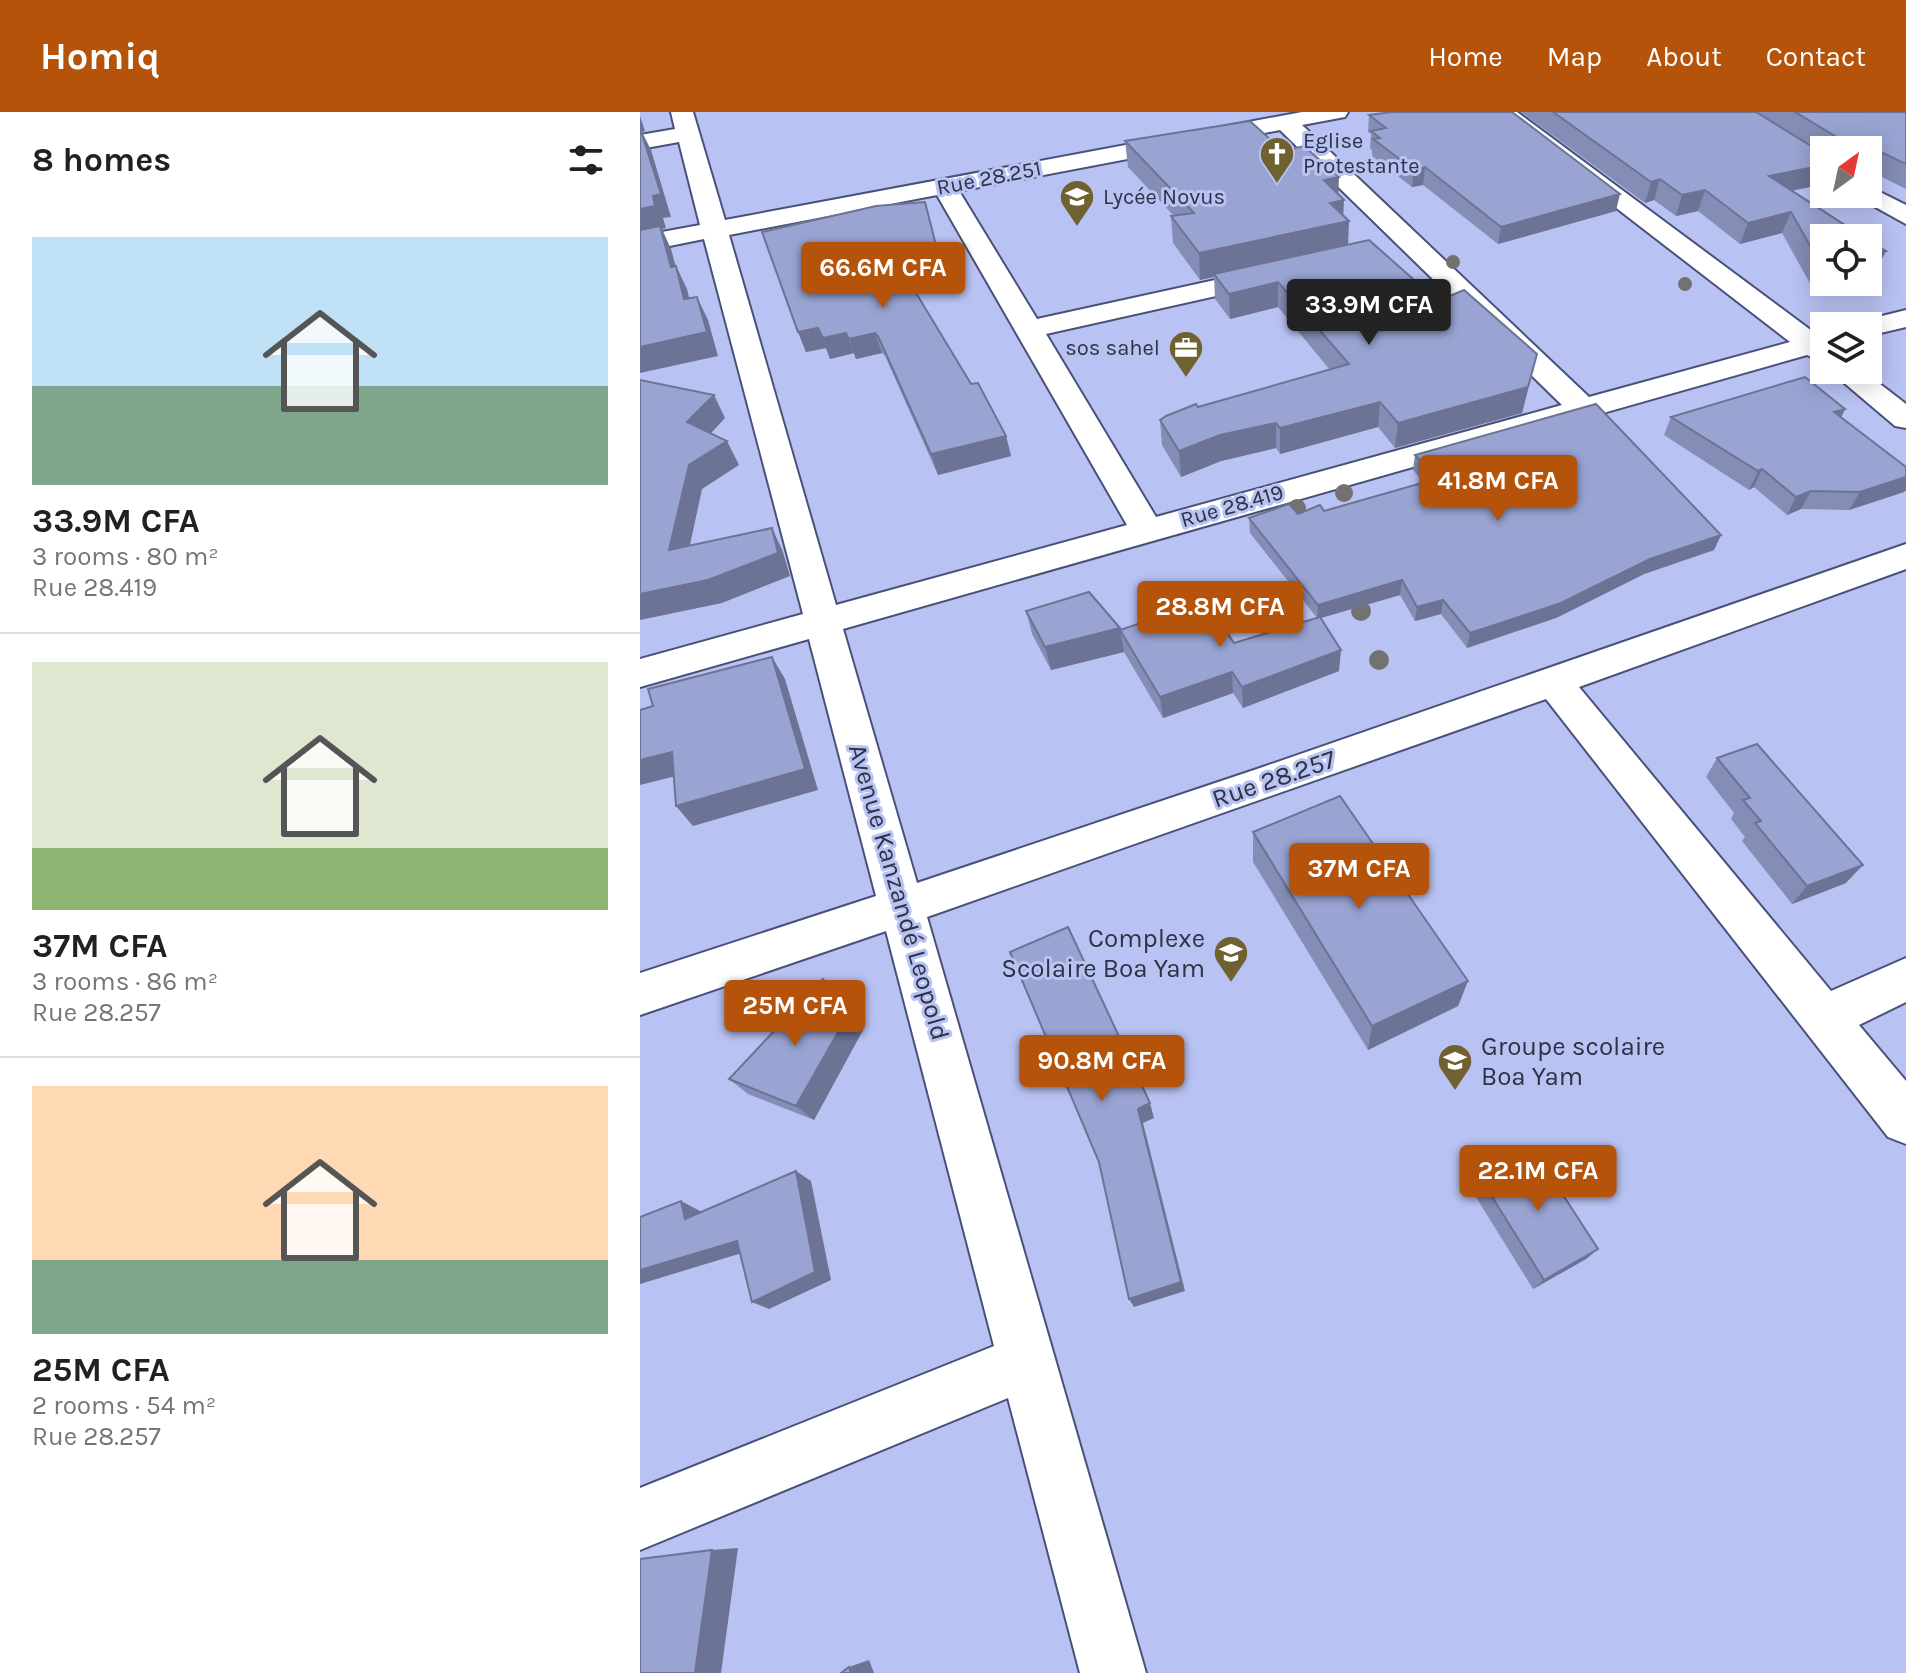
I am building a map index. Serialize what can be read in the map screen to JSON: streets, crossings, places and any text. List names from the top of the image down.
{
  "streets": {
    "street": [
      "Rue 28.251",
      "Rue 28.419",
      "Rue 28.257",
      "Avenue Kanzandé Leopold"
    ]
  },
  "crossings": [
    ["Rue 28.251", "Avenue Kanzandé Leopold"],
    ["Rue 28.419", "Avenue Kanzandé Leopold"],
    ["Rue 28.257", "Avenue Kanzandé Leopold"]
  ],
  "places": {
    "church": ["Eglise Protestante"],
    "school or university": ["Lycée Novus", "Complexe Scolaire Boa Yam", "Groupe scolaire Boa Yam"],
    "office": ["sos sahel"]
  },
  "north": "top right",
  "page": {
    "header": "Homiq",
    "nav": [
      "Home",
      "Map",
      "About",
      "Contact"
    ],
    "heading": "8 homes",
    "list": [
      {
        "name": "33.9M CFA",
        "note": "3 rooms · 80 m² · Rue 28.419"
      },
      {
        "name": "37M CFA",
        "note": "3 rooms · 86 m² · Rue 28.257"
      },
      {
        "name": "25M CFA",
        "note": "2 rooms · 54 m² · Rue 28.257"
      }
    ],
    "price": [
      "66.6M CFA",
      "33.9M CFA",
      "41.8M CFA",
      "28.8M CFA",
      "37M CFA",
      "25M CFA",
      "90.8M CFA",
      "22.1M CFA"
    ]
  }
}
